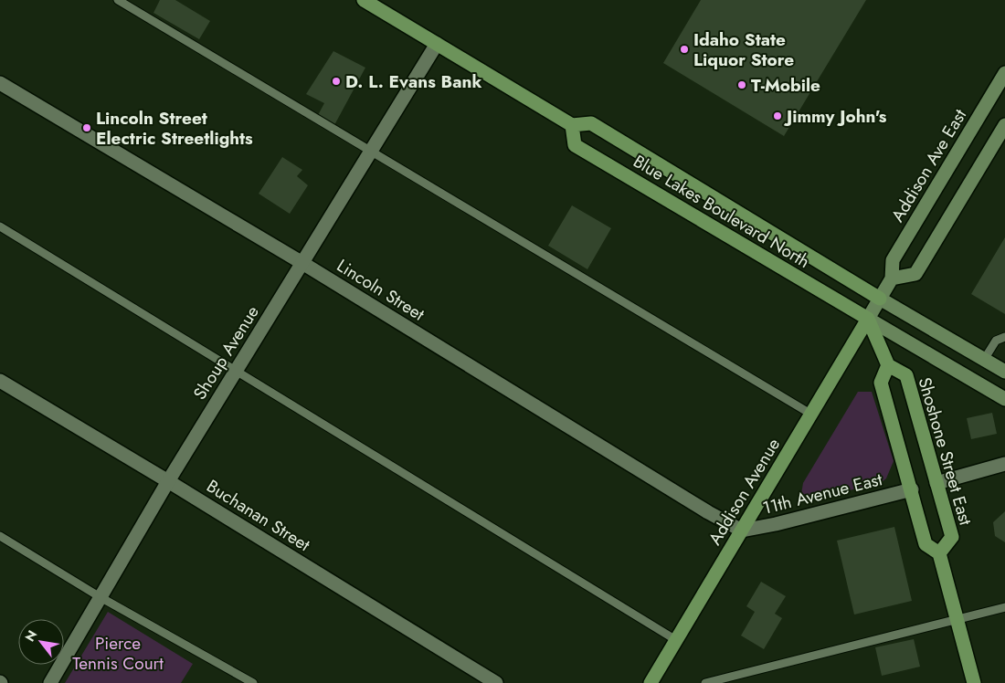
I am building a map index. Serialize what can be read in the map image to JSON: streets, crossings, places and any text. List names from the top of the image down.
{
  "streets": {
    "main road": [
      "Addison Ave East",
      "Blue Lakes Boulevard North",
      "Shoshone Street East",
      "Addison Avenue"
    ],
    "street": [
      "Lincoln Street",
      "Shoup Avenue",
      "11th Avenue East",
      "Buchanan Street"
    ]
  },
  "crossings": [
    ["Addison Ave East", "Blue Lakes Boulevard North"],
    ["Addison Ave East", "Addison Avenue"],
    ["Blue Lakes Boulevard North", "Addison Avenue"],
    ["Lincoln Street", "Shoup Avenue"],
    ["Lincoln Street", "Addison Avenue"],
    ["Lincoln Street", "11th Avenue East"],
    ["Shoup Avenue", "Buchanan Street"],
    ["Addison Avenue", "11th Avenue East"]
  ],
  "parks": ["Pierce Tennis Court"],
  "places": [
    "Idaho State Liquor Store",
    "D. L. Evans Bank",
    "T-Mobile",
    "Jimmy John's",
    "Lincoln Street Electric Streetlights"
  ],
  "north": "top left"
}
